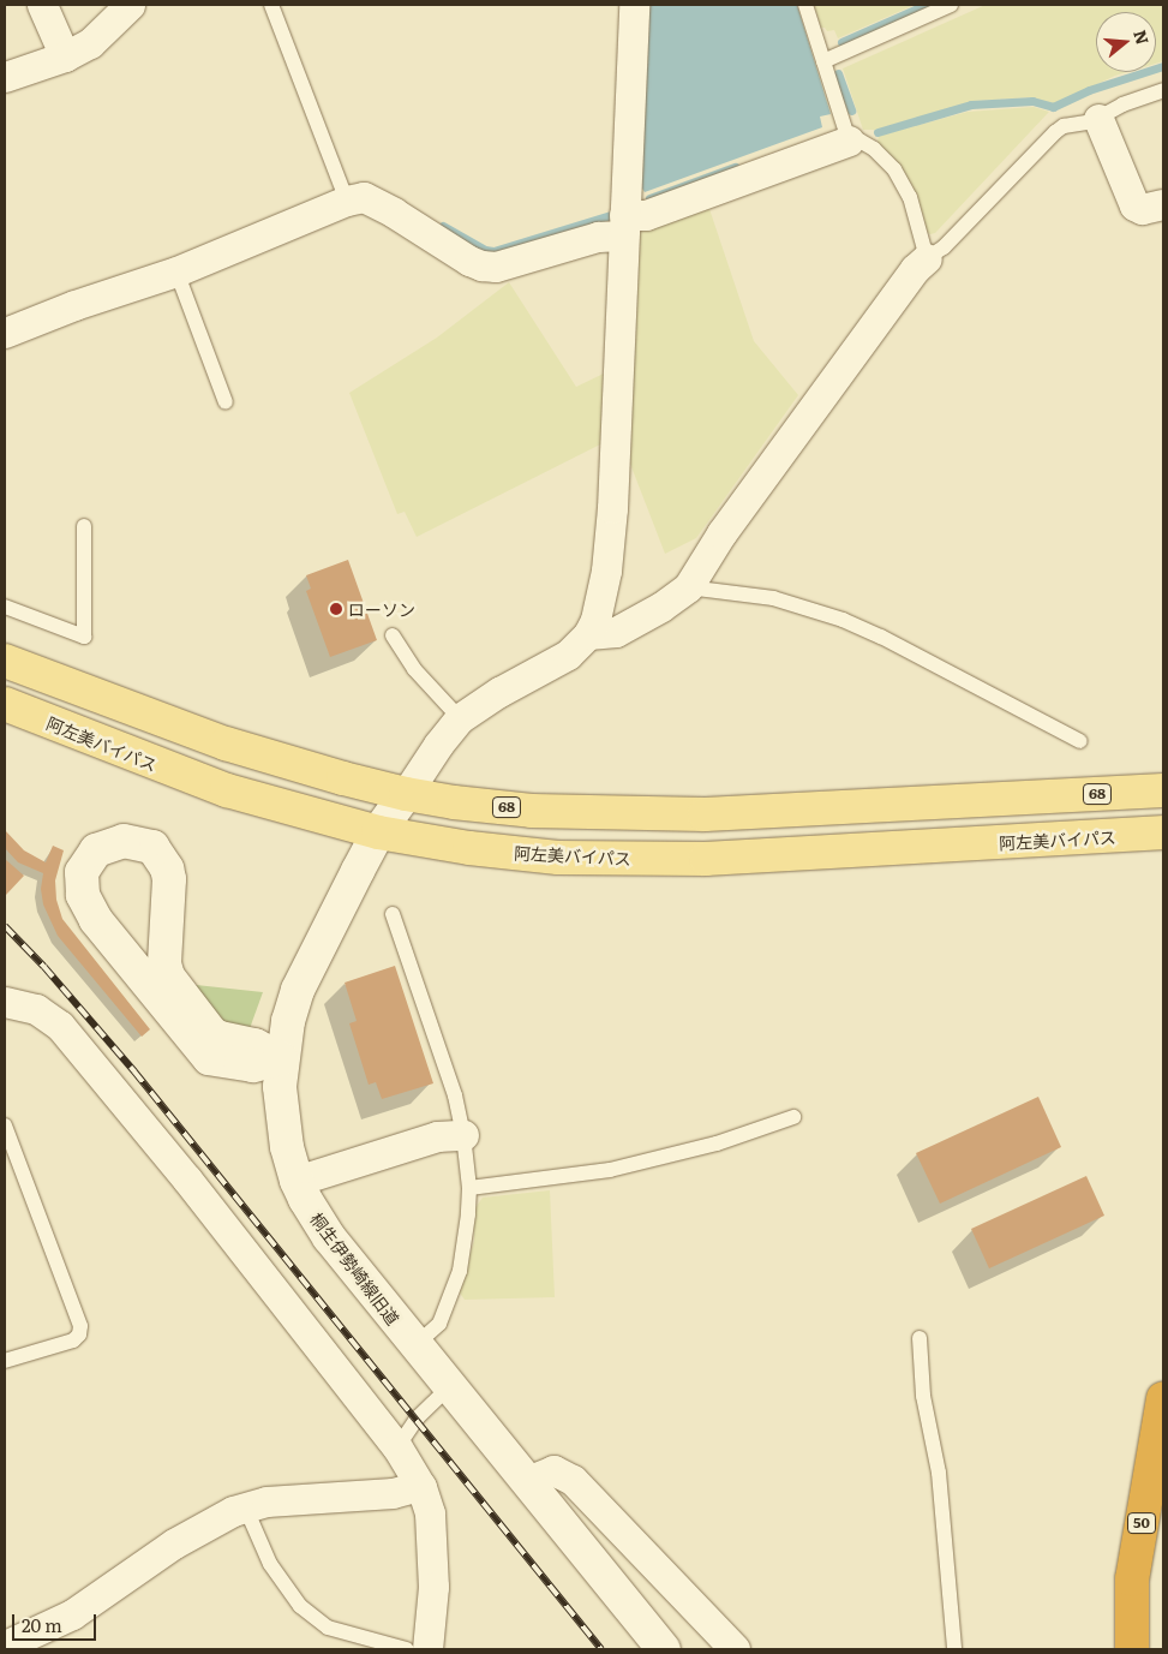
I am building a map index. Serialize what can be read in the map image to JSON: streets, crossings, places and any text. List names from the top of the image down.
{
  "streets": {
    "highway": ["50"],
    "main road": ["阿左美バイパス", "68"],
    "street": ["桐生伊勢崎線旧道"]
  },
  "crossings": [
    ["阿左美バイパス", "桐生伊勢崎線旧道"],
    ["68", "桐生伊勢崎線旧道"]
  ],
  "places": ["ローソン"],
  "scale_bar": "20 m",
  "north": "right"
}
